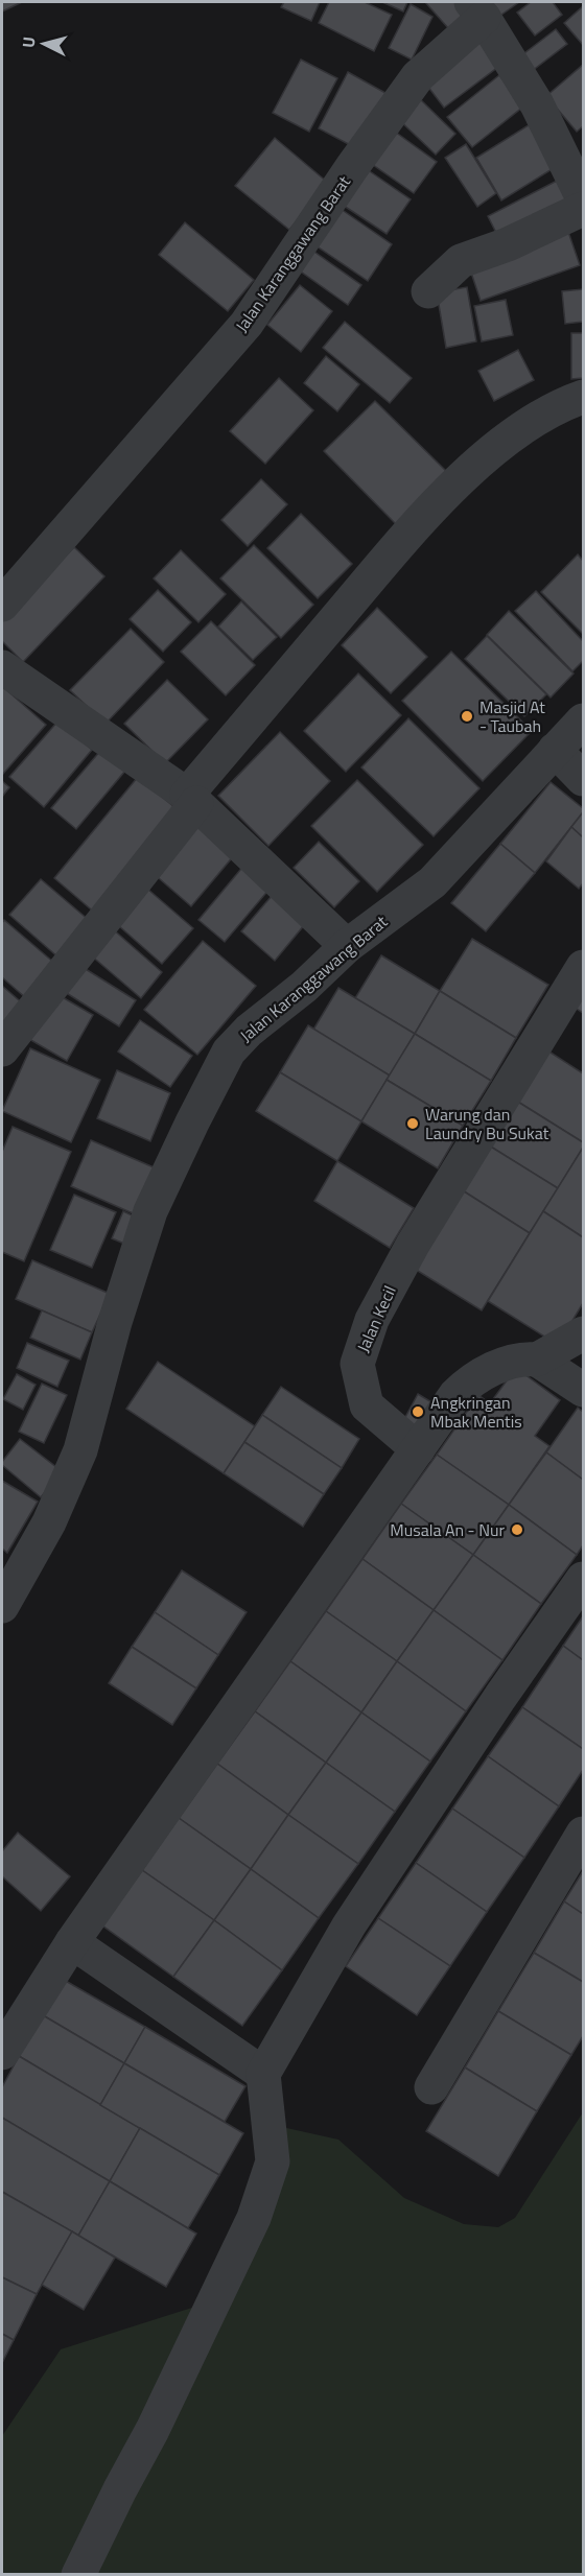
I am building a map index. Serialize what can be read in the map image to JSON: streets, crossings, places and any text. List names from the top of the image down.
{
  "streets": {
    "street": ["Jalan Karanggawang Barat", "Jalan Kecil"]
  },
  "places": [
    "Masjid At - Taubah",
    "Warung dan Laundry Bu Sukat",
    "Angkringan Mbak Mentis",
    "Musala An - Nur"
  ],
  "north": "left"
}
